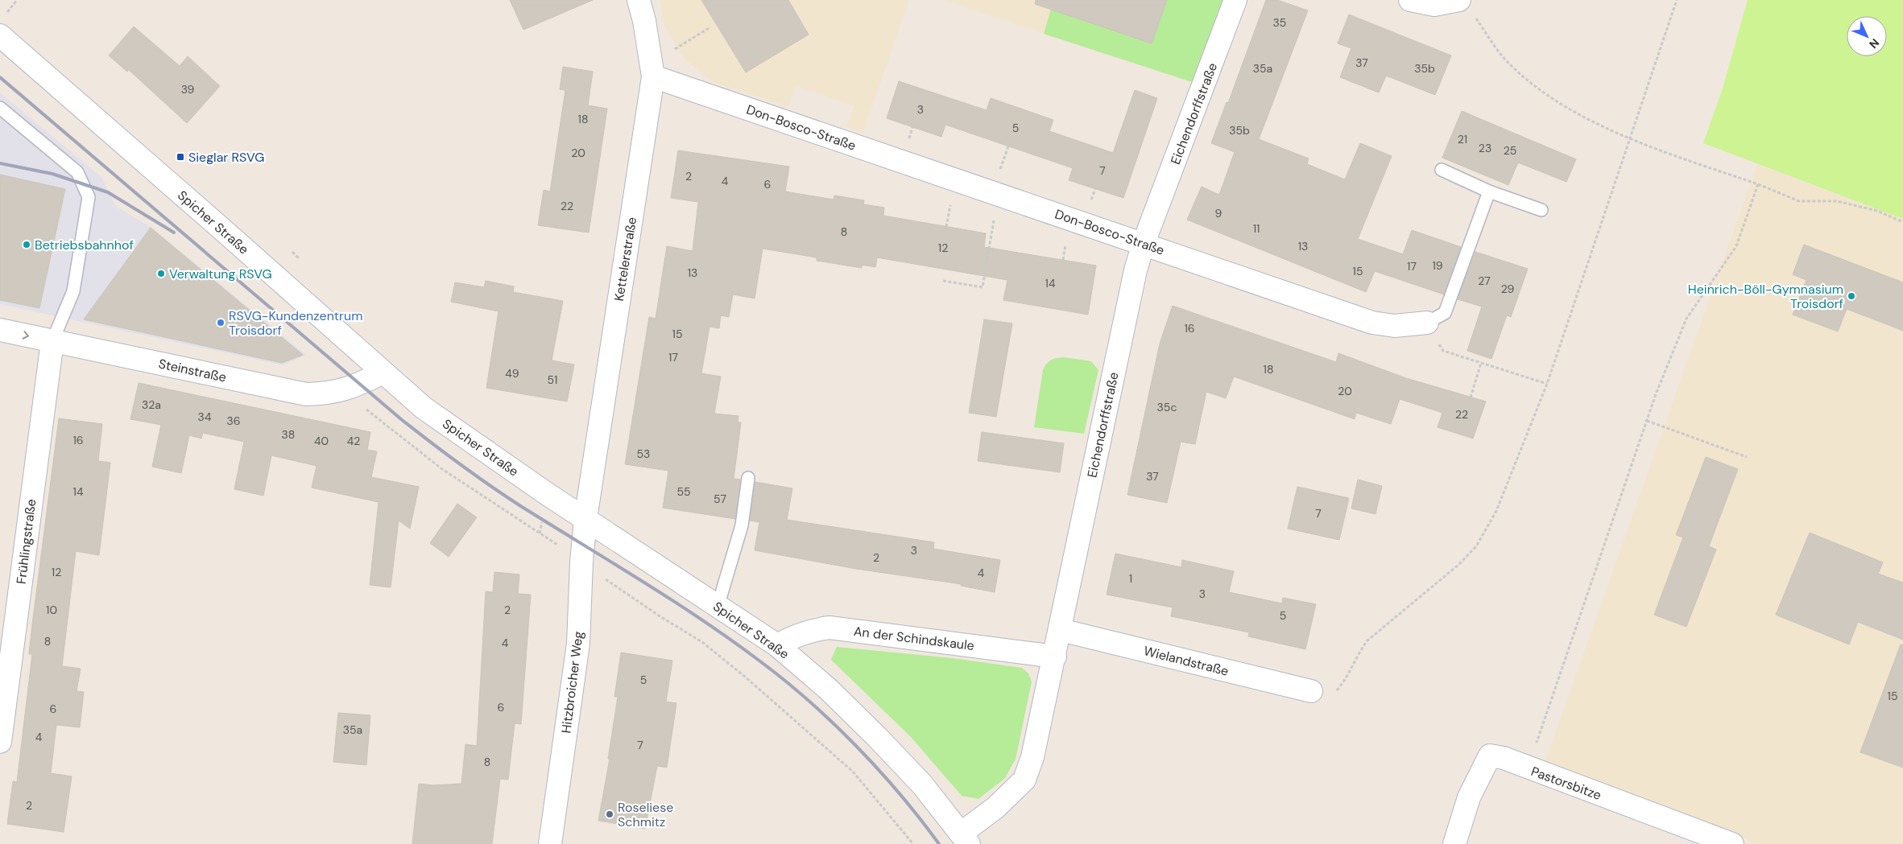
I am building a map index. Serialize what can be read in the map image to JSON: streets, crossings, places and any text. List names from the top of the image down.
{
  "streets": {
    "street": [
      "Eichendorffstraße",
      "Don-Bosco-Straße",
      "Spicher Straße",
      "Kettelerstraße",
      "Steinstraße",
      "Frühlingstraße",
      "An der Schindskaule",
      "Wielandstraße",
      "Hitzbroicher Weg",
      "Pastorsbitze"
    ]
  },
  "crossings": [
    ["Eichendorffstraße", "Don-Bosco-Straße"],
    ["Eichendorffstraße", "Spicher Straße"],
    ["Eichendorffstraße", "An der Schindskaule"],
    ["Eichendorffstraße", "Wielandstraße"],
    ["Don-Bosco-Straße", "Kettelerstraße"],
    ["Spicher Straße", "Kettelerstraße"],
    ["Spicher Straße", "Steinstraße"],
    ["Spicher Straße", "An der Schindskaule"],
    ["Spicher Straße", "Hitzbroicher Weg"],
    ["Kettelerstraße", "Hitzbroicher Weg"],
    ["Steinstraße", "Frühlingstraße"]
  ],
  "places": {
    "transit": ["Sieglar RSVG"],
    "other": [
      "Betriebsbahnhof",
      "Verwaltung RSVG",
      "Heinrich-Böll-Gymnasium Troisdorf",
      "RSVG-Kundenzentrum Troisdorf",
      "Roseliese Schmitz"
    ]
  },
  "house_numbers": [
    "35",
    "37",
    "35a",
    "35b",
    "39",
    "3",
    "18",
    "5",
    "35b",
    "21",
    "23",
    "25",
    "20",
    "7",
    "2",
    "4",
    "6",
    "22",
    "9",
    "11",
    "8",
    "13",
    "12",
    "19",
    "17",
    "15",
    "13",
    "27",
    "14",
    "29",
    "16",
    "15",
    "17",
    "18",
    "49",
    "51",
    "20",
    "32a",
    "35c",
    "22",
    "34",
    "36",
    "38",
    "16",
    "40",
    "42",
    "53",
    "37",
    "14",
    "55",
    "57",
    "7",
    "3",
    "2",
    "12",
    "4",
    "1",
    "3",
    "10",
    "2",
    "5",
    "8",
    "4",
    "5",
    "15",
    "6",
    "6",
    "35a",
    "4",
    "7",
    "8",
    "2"
  ],
  "north": "bottom right"
}
